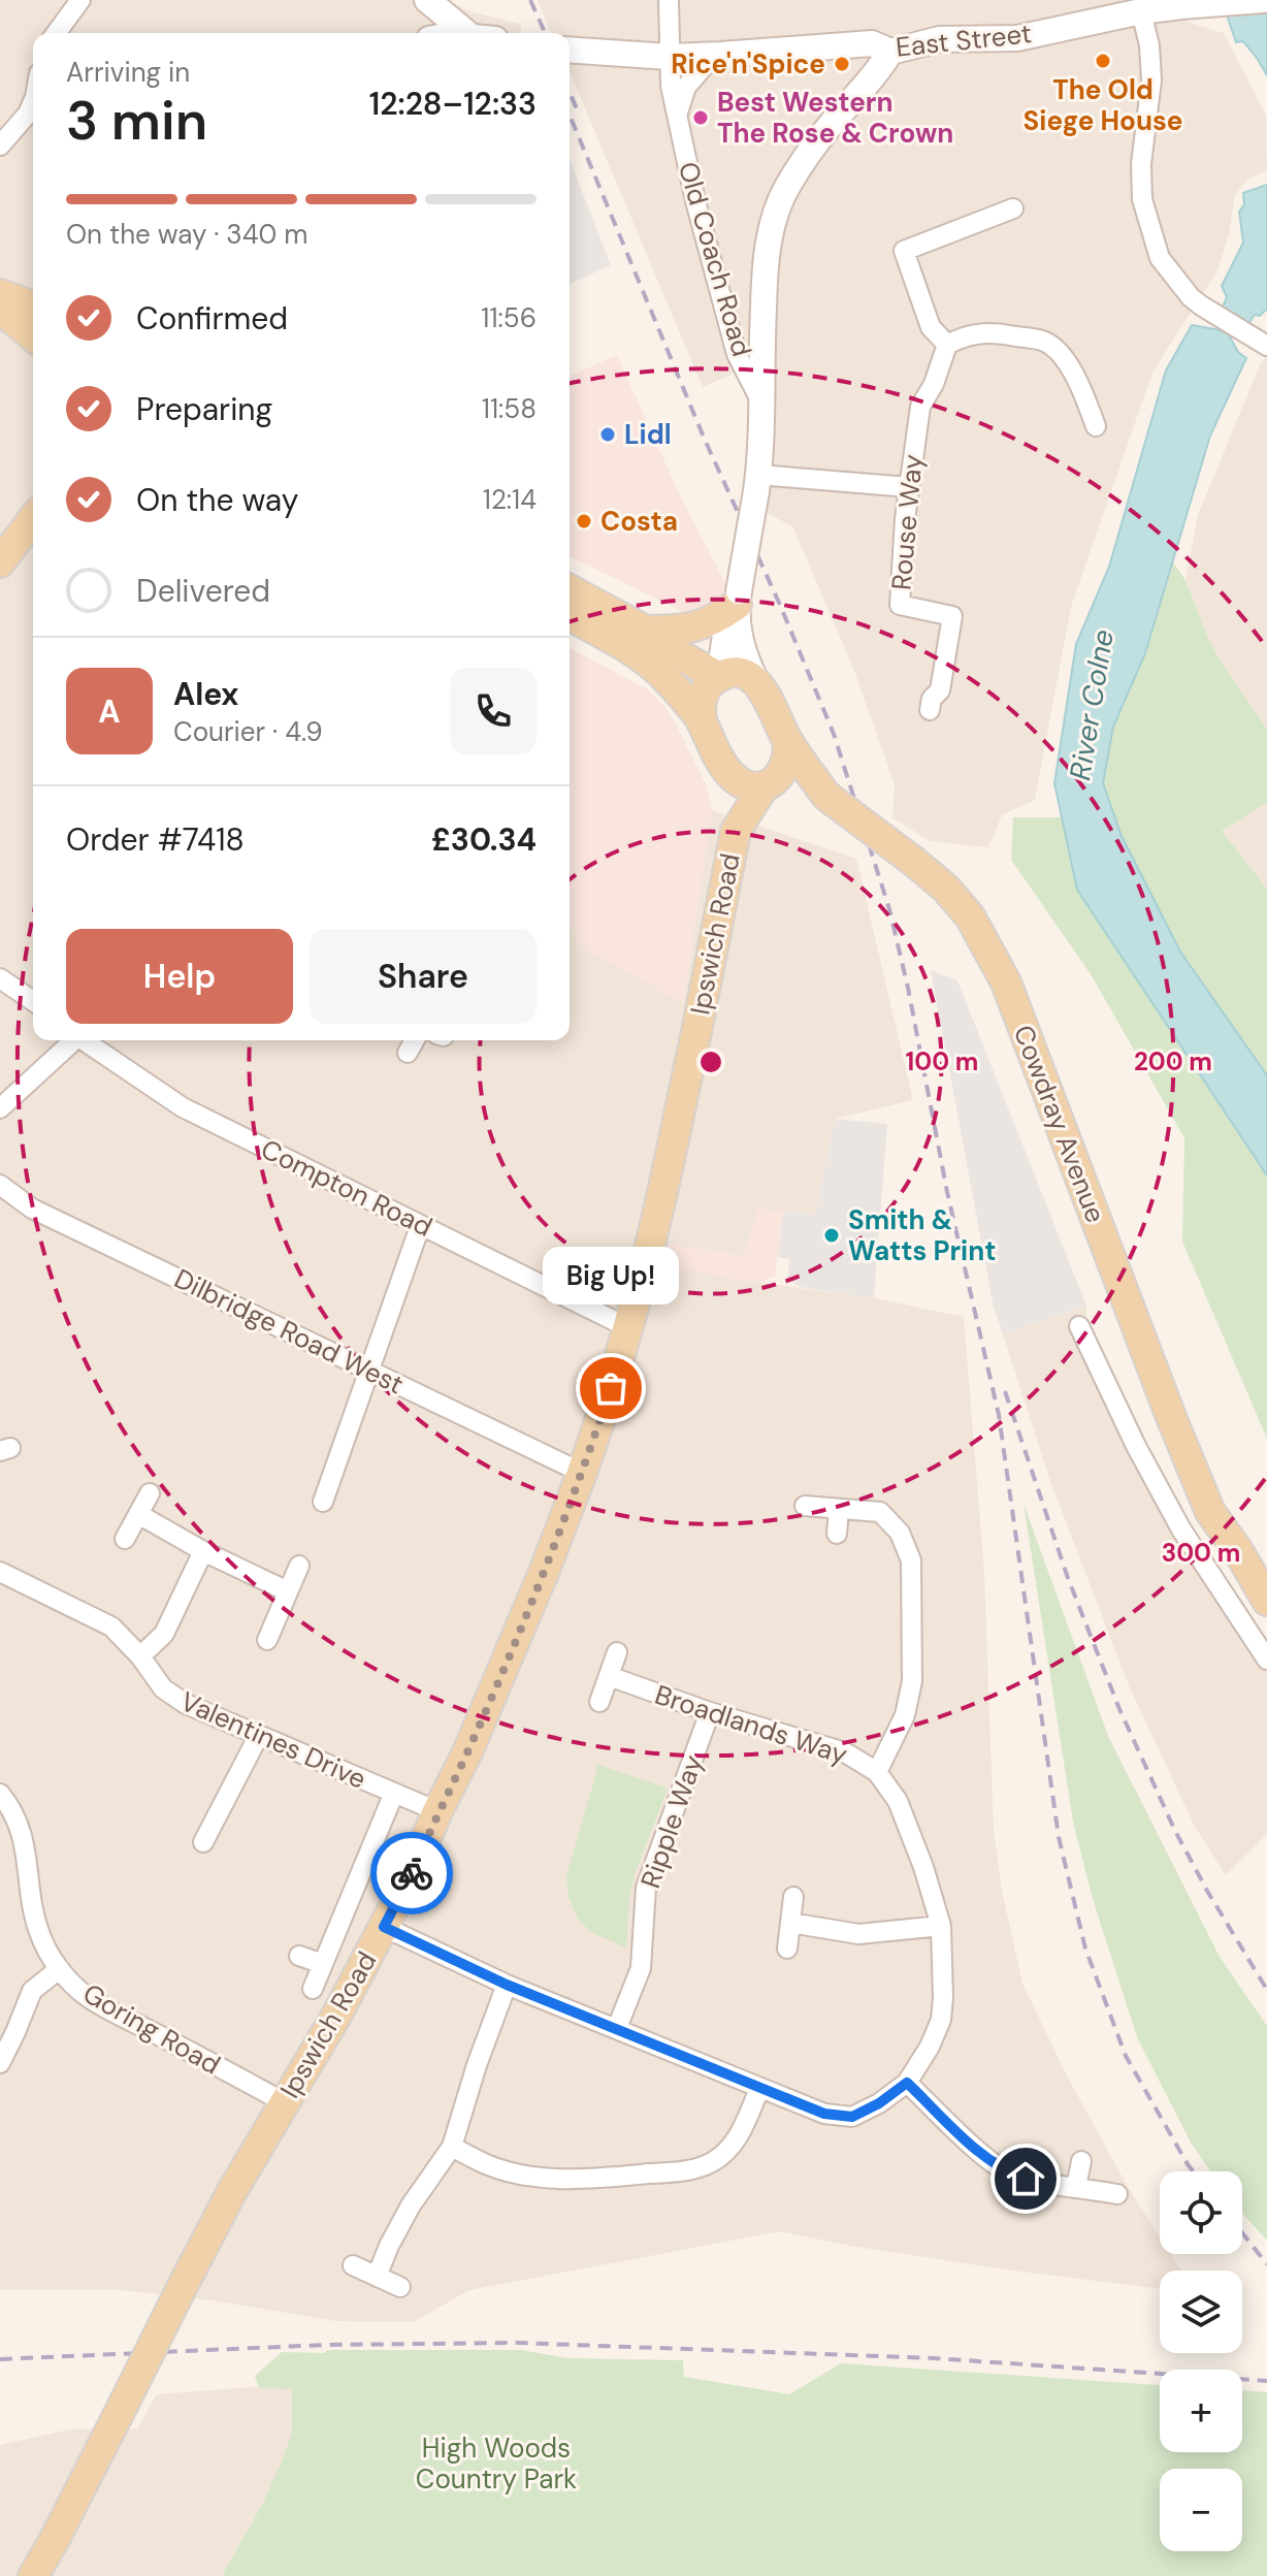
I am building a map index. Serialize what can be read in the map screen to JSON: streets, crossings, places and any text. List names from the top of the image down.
{
  "streets": {
    "main road": ["Ipswich Road", "Cowdray Avenue"],
    "street": [
      "East Street",
      "Old Coach Road",
      "Rouse Way",
      "Compton Road",
      "Dilbridge Road West",
      "Broadlands Way",
      "Valentines Drive",
      "Ripple Way",
      "Goring Road"
    ]
  },
  "crossings": [
    ["East Street", "Old Coach Road"],
    ["Ipswich Road", "Cowdray Avenue"],
    ["Ipswich Road", "Compton Road"],
    ["Ipswich Road", "Dilbridge Road West"],
    ["Ipswich Road", "Broadlands Way"],
    ["Ipswich Road", "Valentines Drive"],
    ["Ipswich Road", "Goring Road"],
    ["Broadlands Way", "Ripple Way"]
  ],
  "water": ["River Colne"],
  "parks": ["High Woods Country Park"],
  "places": [
    "The Old Siege House",
    "Rice'n'Spice",
    "Best Western The Rose & Crown",
    "Lidl",
    "Costa",
    "Smith & Watts Print",
    "Big Up!"
  ],
  "page": {
    "heading": ["3 min", "Arriving in", "12:28–12:33"],
    "panel": [
      "Alex",
      "Courier · 4.9",
      "Order #7418",
      "£30.34"
    ],
    "bar": "On the way · 340 m",
    "list": [
      ["Confirmed", "11:56"],
      ["Preparing", "11:58"],
      ["On the way", "12:14"],
      "Delivered"
    ],
    "round": "A",
    "buttons": ["Help", "Share"],
    "bubble": "Big Up!",
    "map_buttons": ["+", "−"]
  },
  "rings": ["100 m", "200 m", "300 m"]
}
